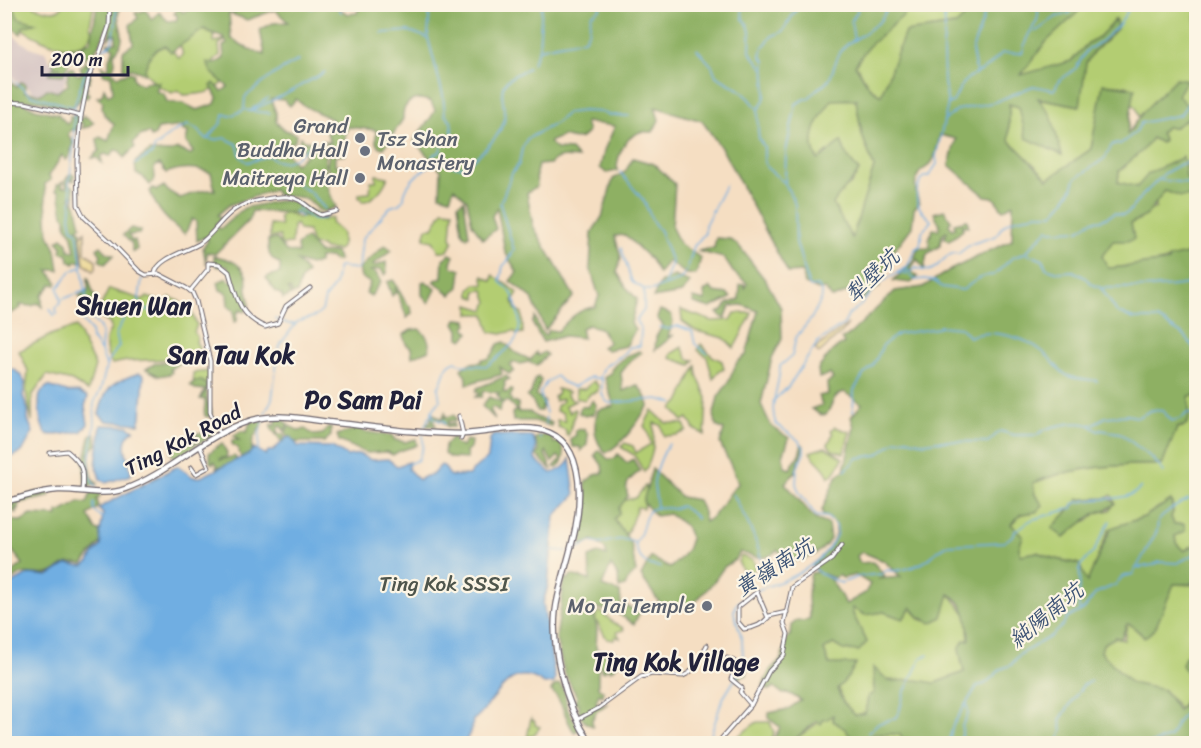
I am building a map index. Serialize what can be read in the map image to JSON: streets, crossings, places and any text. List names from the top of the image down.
{
  "streets": {
    "main road": ["Ting Kok Road"]
  },
  "districts": [
    "Shuen Wan",
    "San Tau Kok",
    "Po Sam Pai",
    "Ting Kok Village"
  ],
  "water": ["犁壁坑", "黃嶺南坑", "純陽南坑"],
  "parks": ["Ting Kok SSSI"],
  "places": [
    "Grand Buddha Hall",
    "Tsz Shan Monastery",
    "Maitreya Hall",
    "Mo Tai Temple"
  ],
  "scale_bar": "200 m"
}
